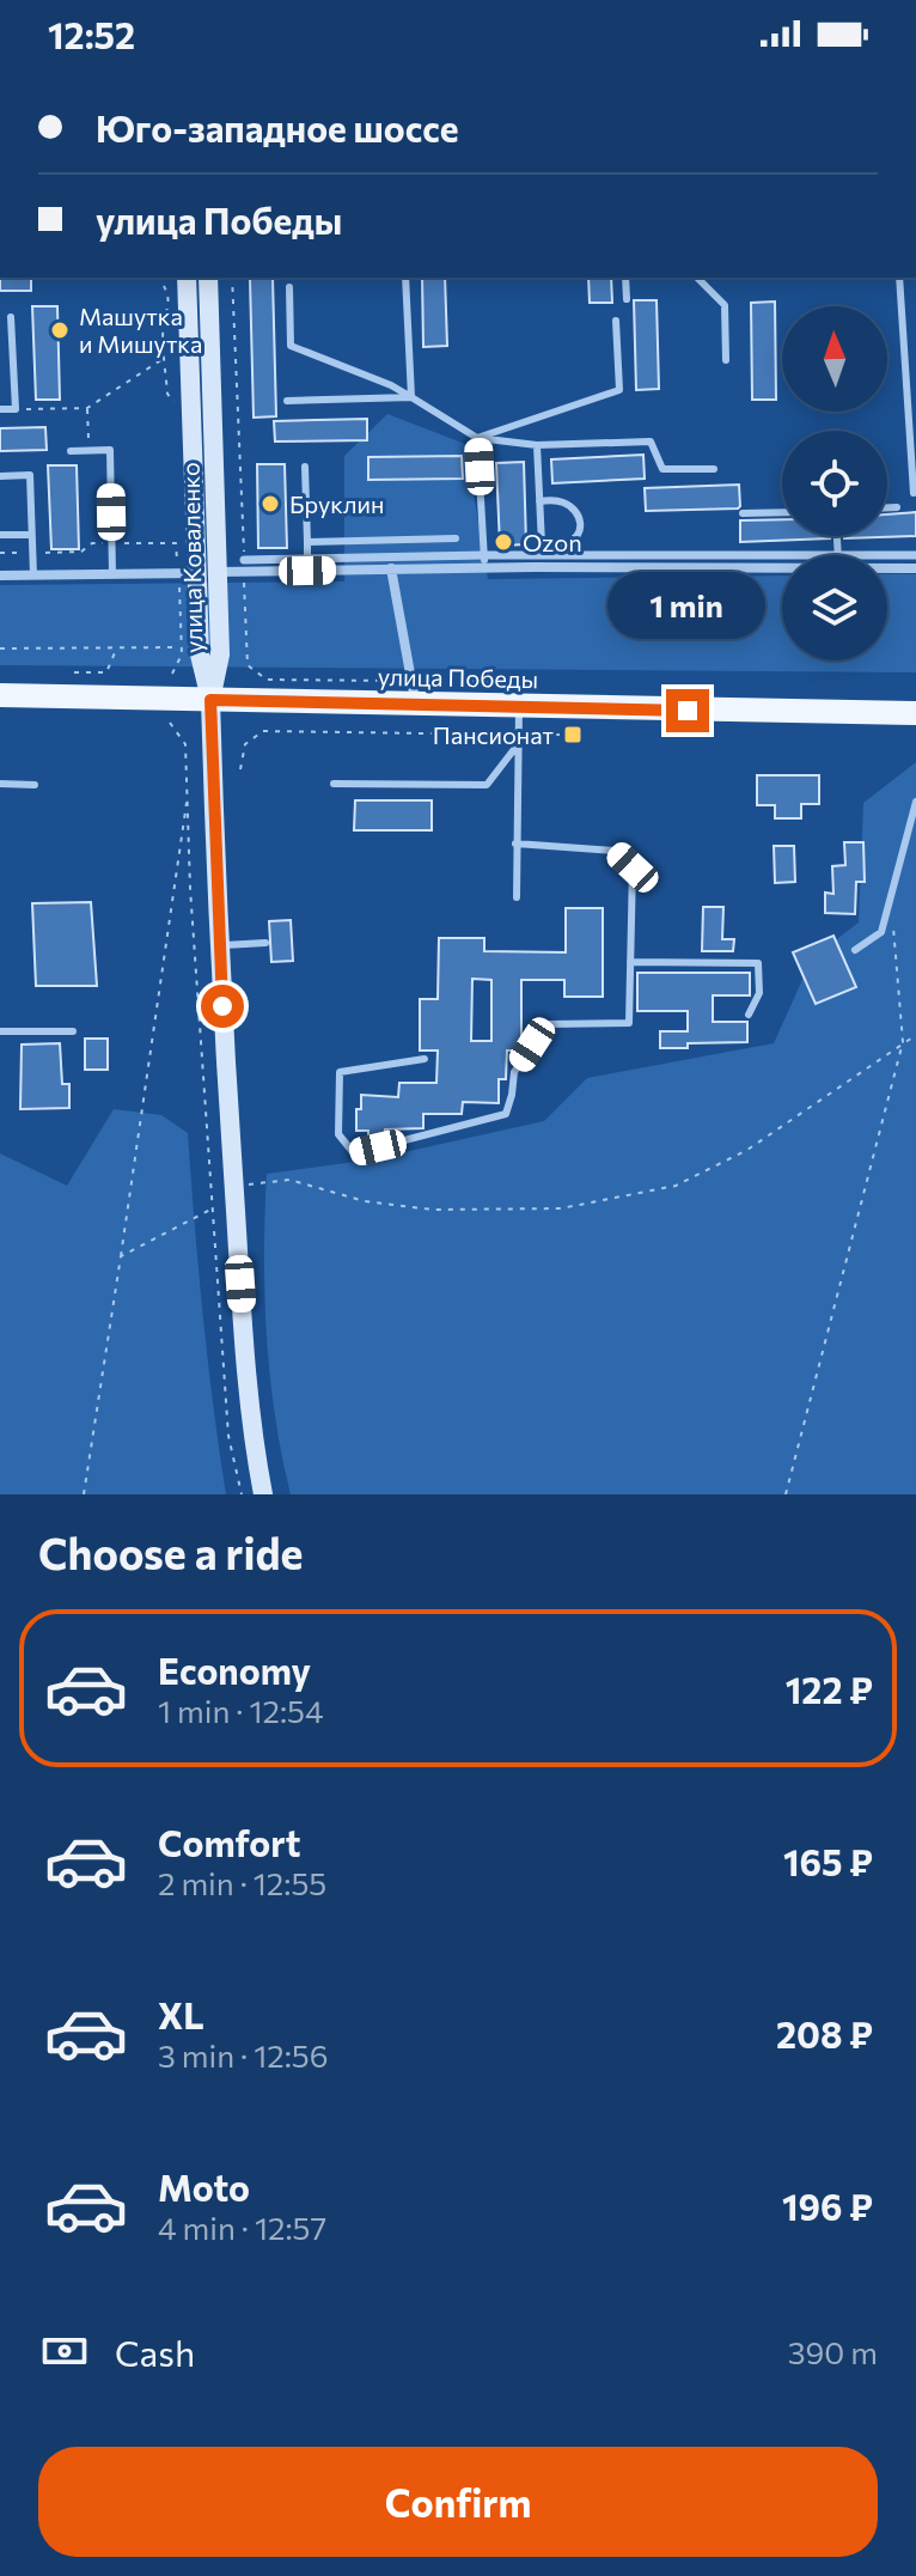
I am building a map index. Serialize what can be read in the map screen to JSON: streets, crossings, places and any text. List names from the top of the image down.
{
  "streets": {
    "main road": ["улица Коваленко", "улица Победы"]
  },
  "crossings": [
    ["улица Коваленко", "улица Победы"]
  ],
  "places": {
    "other": ["Машутка и Мишутка", "Бруклин", "Ozon"],
    "transit": ["Пансионат"]
  },
  "north": "top",
  "page": {
    "status": "12:52",
    "banner": ["Юго-западное шоссе", "улица Победы"],
    "bubble": "1 min",
    "heading": "Choose a ride",
    "list": [
      {
        "name": "Economy",
        "note": "1 min · 12:54",
        "value": "122 ₽"
      },
      {
        "name": "Comfort",
        "note": "2 min · 12:55",
        "value": "165 ₽"
      },
      {
        "name": "XL",
        "note": "3 min · 12:56",
        "value": "208 ₽"
      },
      {
        "name": "Moto",
        "note": "4 min · 12:57",
        "value": "196 ₽"
      }
    ],
    "pay": ["Cash", "390 m"],
    "buttons": "Confirm"
  }
}
